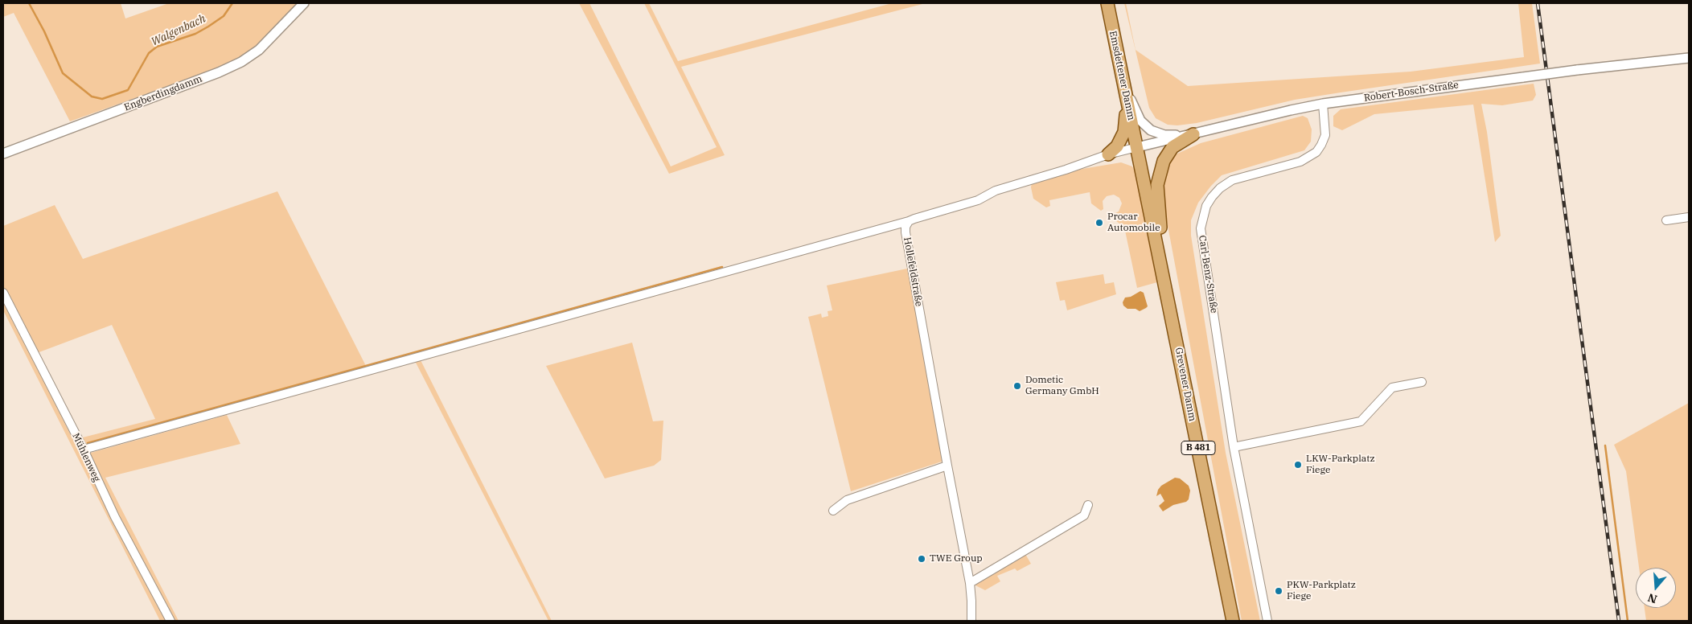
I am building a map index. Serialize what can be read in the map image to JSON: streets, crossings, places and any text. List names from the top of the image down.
{
  "streets": {
    "main road": ["Emsdettener Damm", "Grevener Damm", "B 481"],
    "street": [
      "Robert-Bosch-Straße",
      "Engberdingdamm",
      "Hollefeldstraße",
      "Carl-Benz-Straße",
      "Mühlenweg"
    ]
  },
  "crossings": [
    ["Emsdettener Damm", "Robert-Bosch-Straße"],
    ["Emsdettener Damm", "Grevener Damm"],
    ["Robert-Bosch-Straße", "Carl-Benz-Straße"],
    ["Robert-Bosch-Straße", "Grevener Damm"]
  ],
  "water": ["Walgenbach"],
  "places": [
    "Procar Automobile",
    "Dometic Germany GmbH",
    "LKW-Parkplatz Fiege",
    "TWE Group",
    "PKW-Parkplatz Fiege"
  ],
  "north": "bottom"
}
